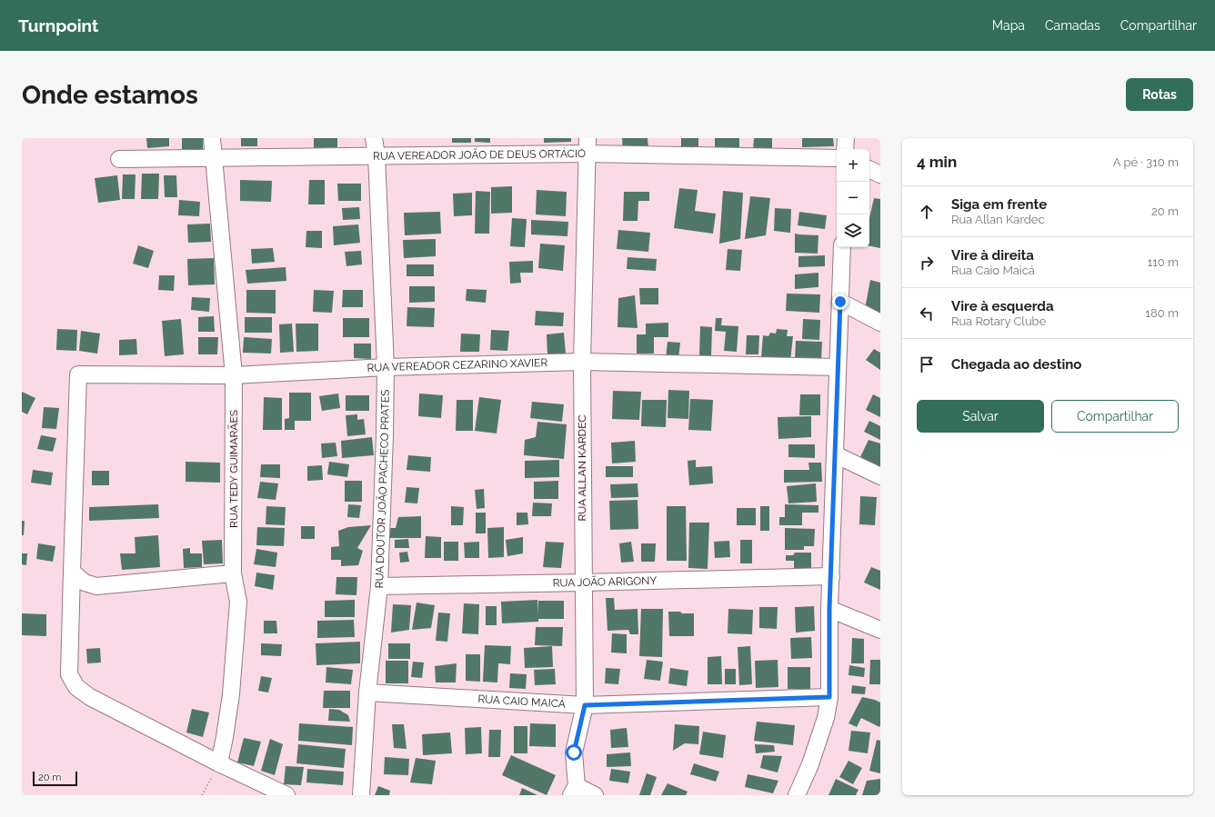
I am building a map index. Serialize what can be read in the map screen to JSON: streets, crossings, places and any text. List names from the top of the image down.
{
  "streets": {
    "street": [
      "RUA VEREADOR JOÃO DE DEUS ORTÁCIO",
      "RUA VEREADOR CEZARINO XAVIER",
      "RUA ALLAN KARDEC",
      "RUA TEDY GUIMARÃES",
      "RUA DOUTOR JOÃO PACHECO PRATES",
      "RUA JOÃO ARIGONY",
      "RUA CAIO MAICÁ"
    ]
  },
  "crossings": [
    ["RUA VEREADOR JOÃO DE DEUS ORTÁCIO", "RUA ALLAN KARDEC"],
    ["RUA VEREADOR JOÃO DE DEUS ORTÁCIO", "RUA TEDY GUIMARÃES"],
    ["RUA VEREADOR JOÃO DE DEUS ORTÁCIO", "RUA DOUTOR JOÃO PACHECO PRATES"],
    ["RUA VEREADOR CEZARINO XAVIER", "RUA ALLAN KARDEC"],
    ["RUA VEREADOR CEZARINO XAVIER", "RUA TEDY GUIMARÃES"],
    ["RUA VEREADOR CEZARINO XAVIER", "RUA DOUTOR JOÃO PACHECO PRATES"],
    ["RUA ALLAN KARDEC", "RUA JOÃO ARIGONY"],
    ["RUA ALLAN KARDEC", "RUA CAIO MAICÁ"],
    ["RUA DOUTOR JOÃO PACHECO PRATES", "RUA JOÃO ARIGONY"],
    ["RUA DOUTOR JOÃO PACHECO PRATES", "RUA CAIO MAICÁ"]
  ],
  "scale_bar": "20 m",
  "page": {
    "header": "Turnpoint",
    "nav": ["Mapa", "Camadas", "Compartilhar"],
    "buttons": [
      "Rotas",
      ["Salvar", "Compartilhar"]
    ],
    "title": "Onde estamos",
    "heading": ["4 min", "A pé · 310 m"],
    "map_buttons": ["+", "−"],
    "list": [
      ["Siga em frente", "Rua Allan Kardec", "20 m"],
      ["Vire à direita", "Rua Caio Maicá", "110 m"],
      ["Vire à esquerda", "Rua Rotary Clube", "180 m"],
      "Chegada ao destino"
    ],
    "scale": "20 m"
  }
}
